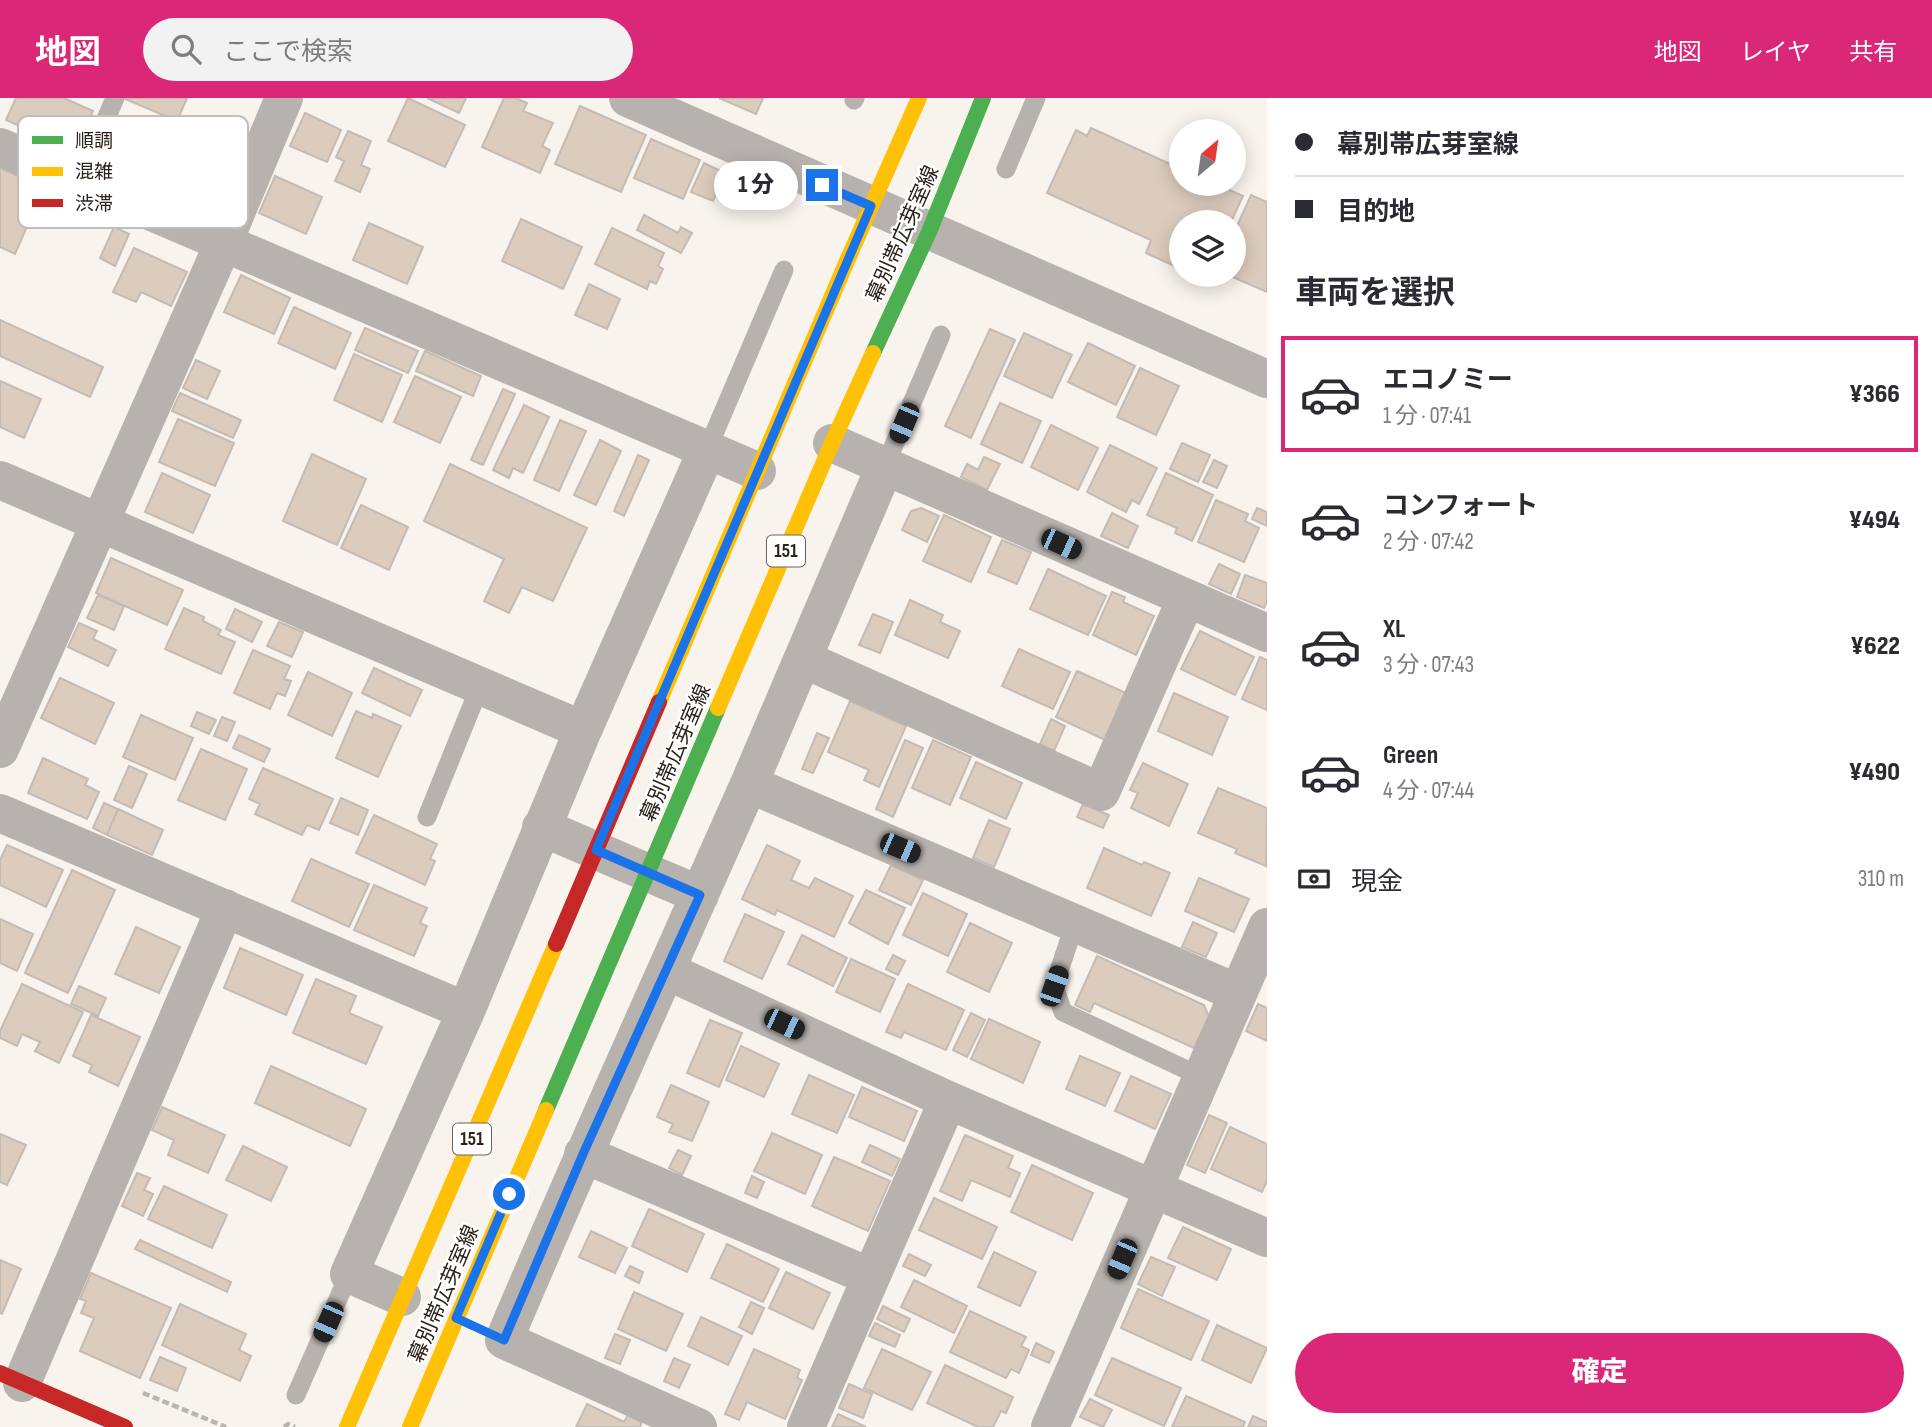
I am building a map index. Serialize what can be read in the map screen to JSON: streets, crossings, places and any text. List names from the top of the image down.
{
  "streets": {
    "main road": ["幕別帯広芽室線", "151"]
  },
  "legend": ["順調", "混雑", "渋滞"],
  "north": "top right",
  "page": {
    "header": "地図",
    "search": "ここで検索",
    "nav": ["地図", "レイヤ", "共有"],
    "banner": ["幕別帯広芽室線", "目的地"],
    "bubble": "1 分",
    "heading": "車両を選択",
    "list": [
      {
        "name": "エコノミー",
        "note": "1 分 · 07:41",
        "value": "¥366"
      },
      {
        "name": "コンフォート",
        "note": "2 分 · 07:42",
        "value": "¥494"
      },
      {
        "name": "XL",
        "note": "3 分 · 07:43",
        "value": "¥622"
      },
      {
        "name": "Green",
        "note": "4 分 · 07:44",
        "value": "¥490"
      }
    ],
    "pay": ["現金", "310 m"],
    "buttons": "確定"
  }
}
